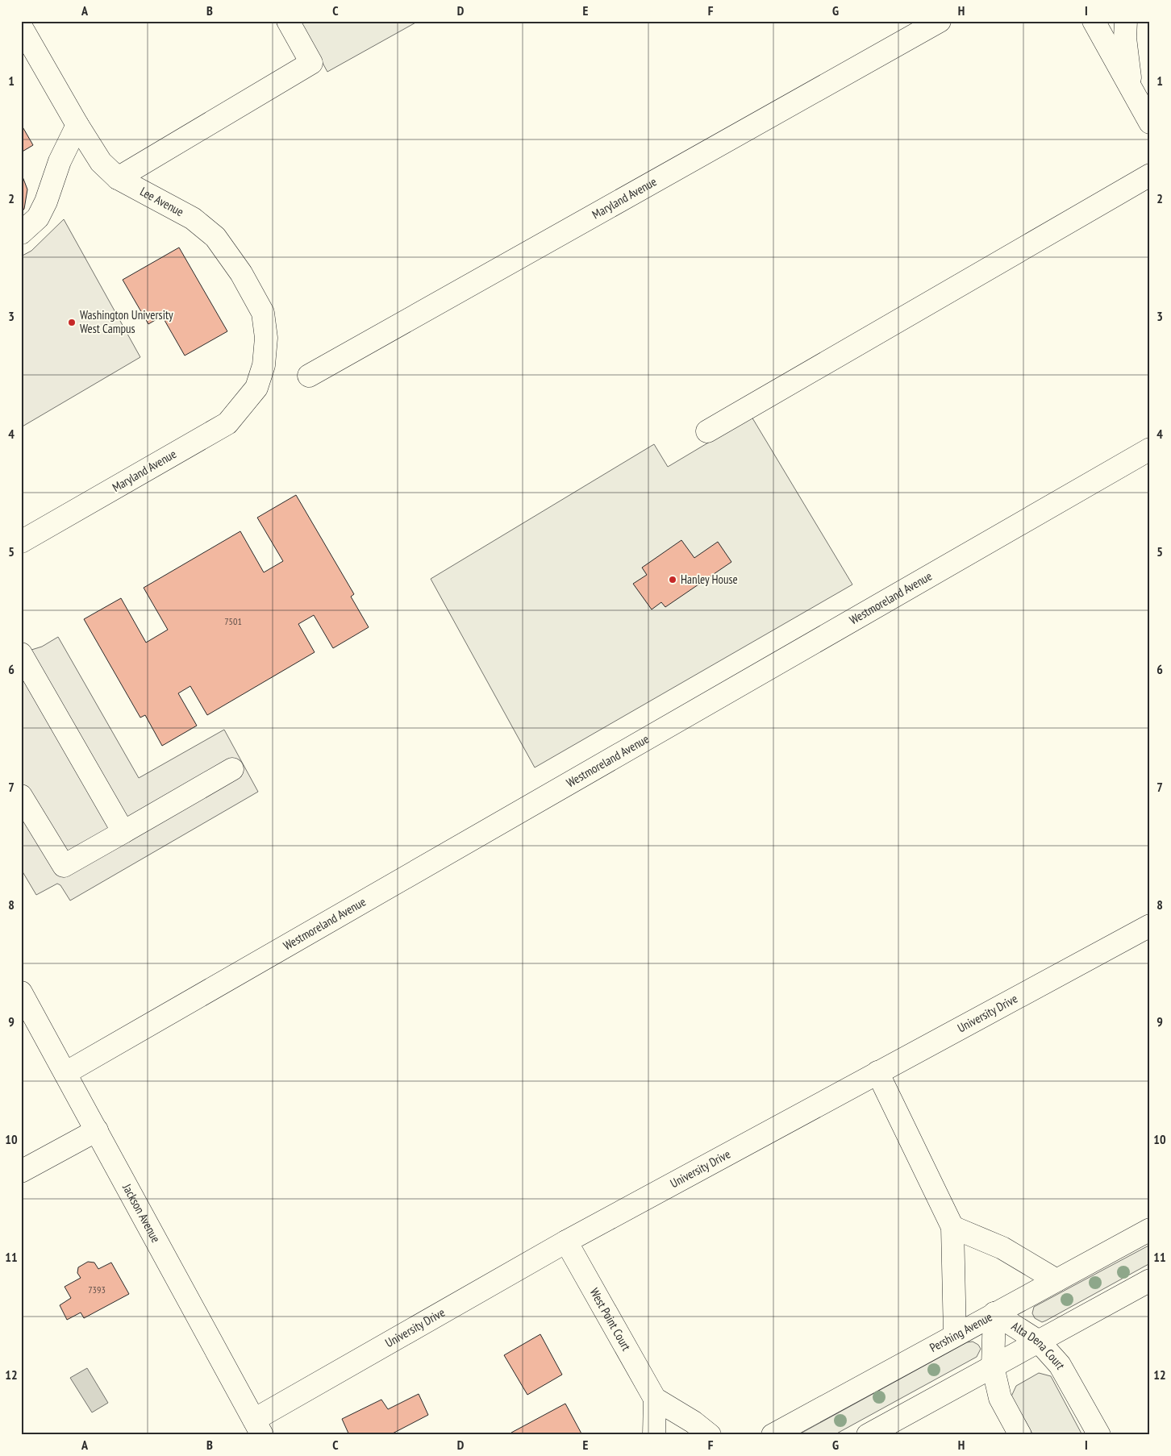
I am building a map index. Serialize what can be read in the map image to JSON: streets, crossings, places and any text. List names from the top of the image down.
{
  "streets": {
    "street": [
      "Maryland Avenue",
      "Lee Avenue",
      "Westmoreland Avenue",
      "University Drive",
      "Jackson Avenue",
      "West Point Court",
      "Pershing Avenue",
      "Alta Dena Court"
    ]
  },
  "crossings": [
    ["Maryland Avenue", "Lee Avenue"],
    ["Westmoreland Avenue", "Jackson Avenue"],
    ["University Drive", "Jackson Avenue"],
    ["University Drive", "West Point Court"],
    ["Pershing Avenue", "Alta Dena Court"]
  ],
  "places": ["Washington University West Campus", "Hanley House"],
  "house_numbers": ["7501", "7393"],
  "grid": {
    "columns": [
      "A",
      "B",
      "C",
      "D",
      "E",
      "F",
      "G",
      "H",
      "I"
    ],
    "rows": [
      "1",
      "2",
      "3",
      "4",
      "5",
      "6",
      "7",
      "8",
      "9",
      "10",
      "11",
      "12"
    ]
  }
}
